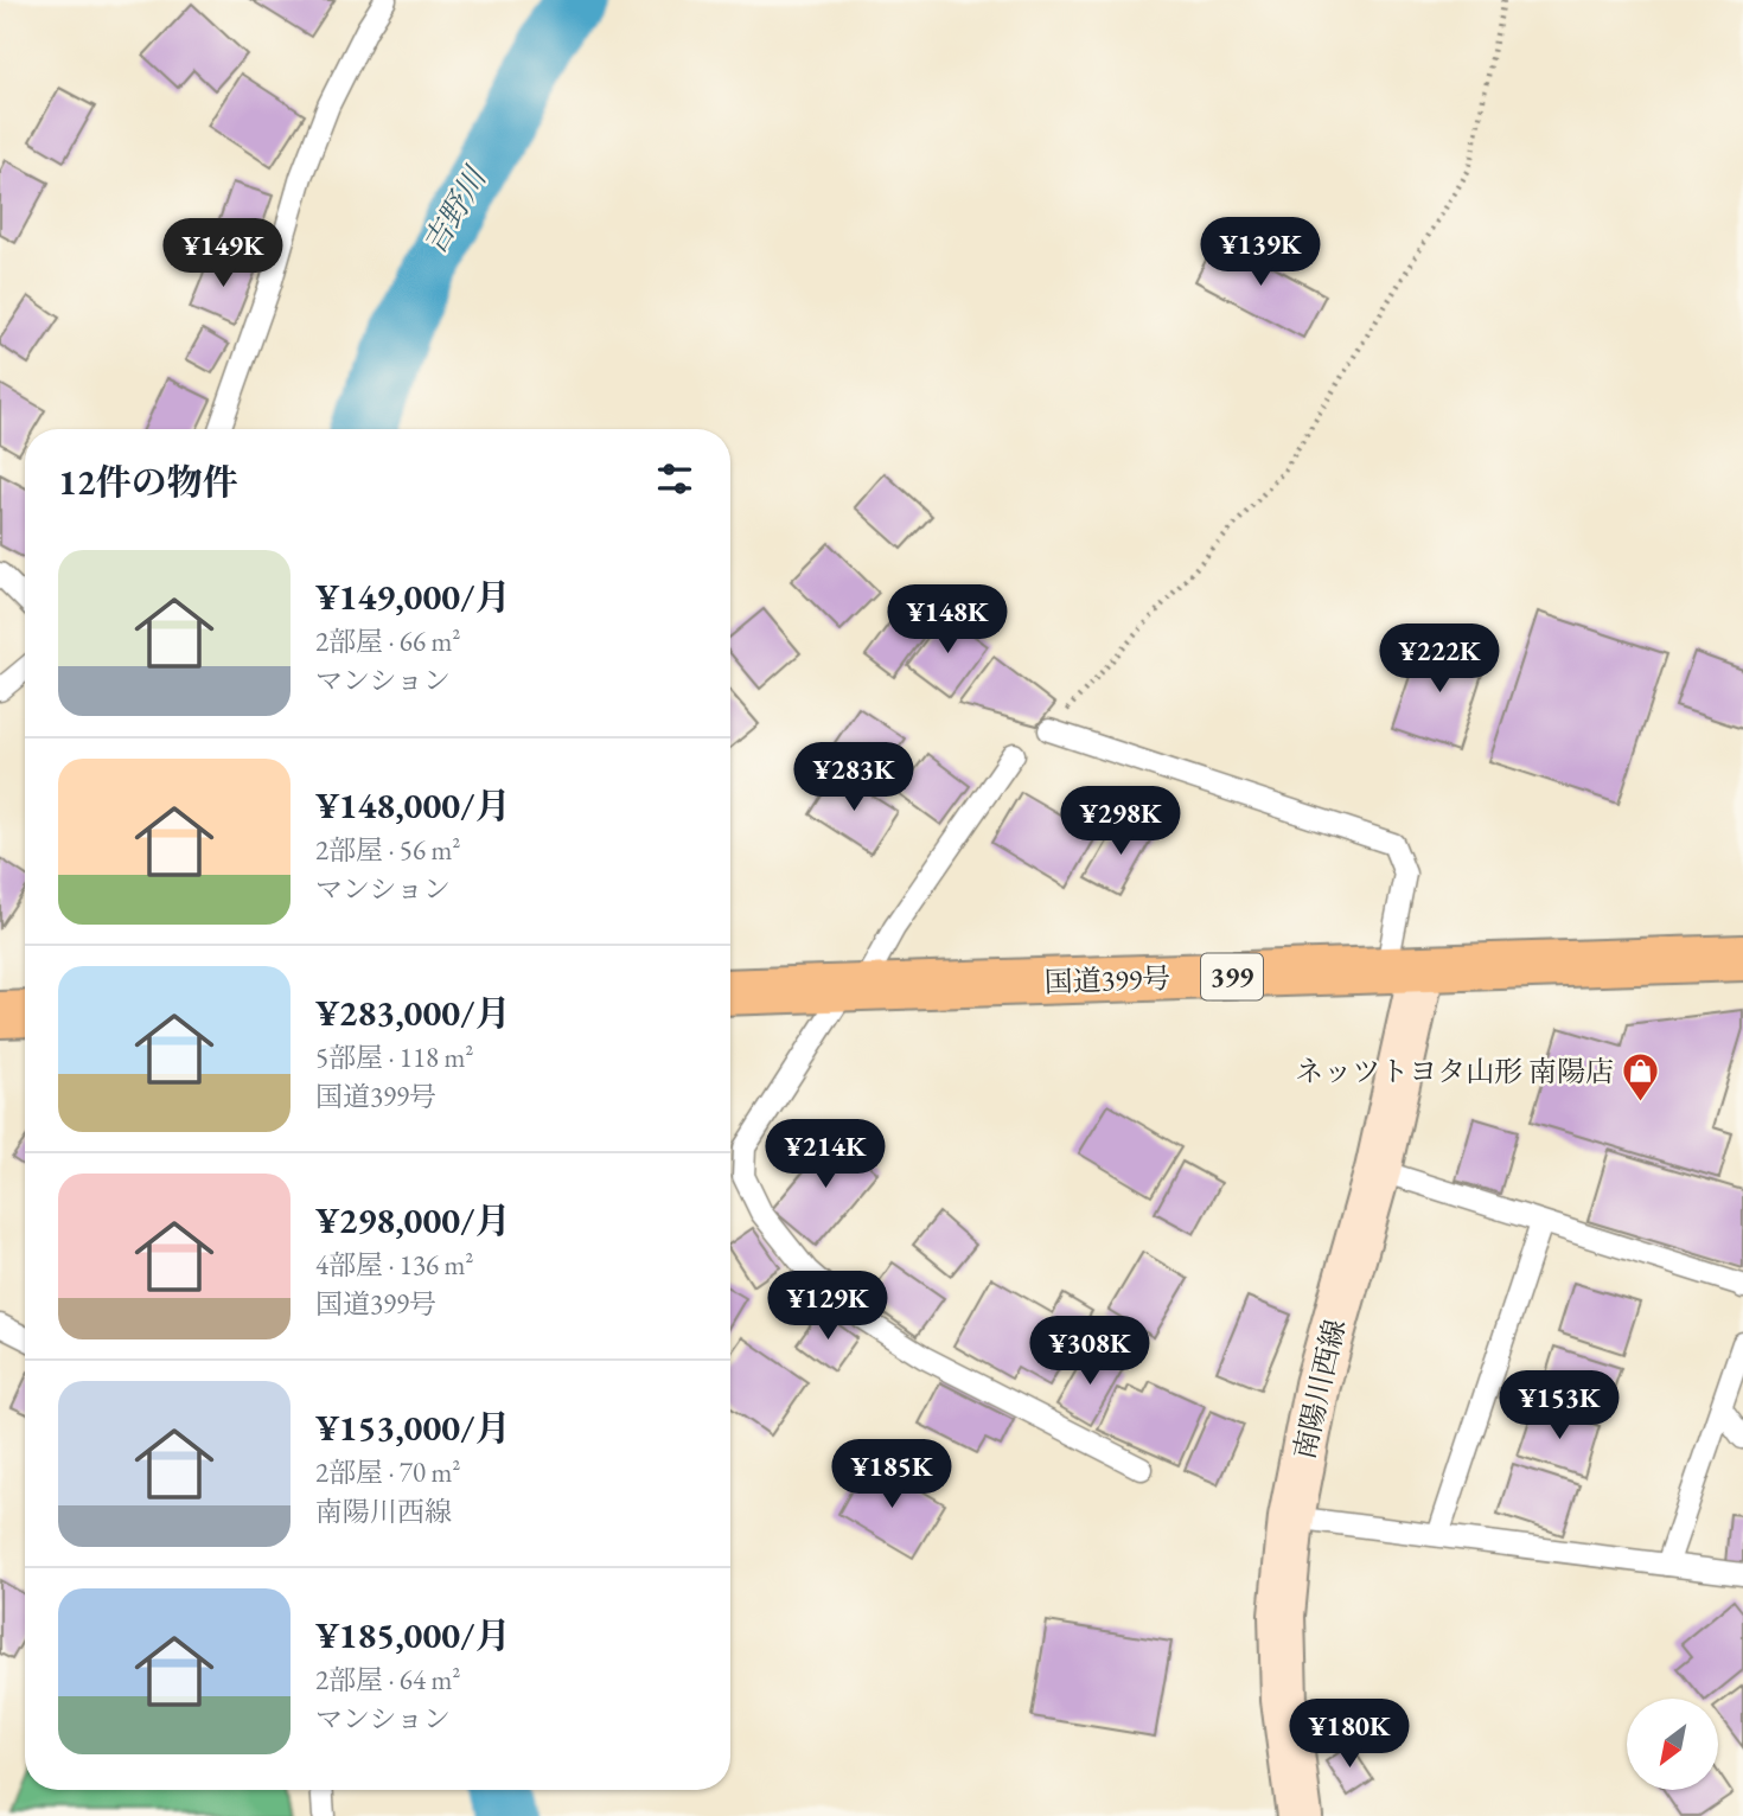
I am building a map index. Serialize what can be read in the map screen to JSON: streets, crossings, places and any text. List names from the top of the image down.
{
  "streets": {
    "highway": ["399", "国道399号"],
    "main road": ["南陽川西線"]
  },
  "crossings": [
    ["国道399号", "南陽川西線"]
  ],
  "water": ["吉野川"],
  "places": {
    "shop": ["ネッツトヨタ山形 南陽店"]
  },
  "north": "bottom left",
  "page": {
    "price": [
      "¥139K",
      "¥149K",
      "¥148K",
      "¥222K",
      "¥283K",
      "¥298K",
      "¥214K",
      "¥129K",
      "¥308K",
      "¥153K",
      "¥185K",
      "¥180K"
    ],
    "heading": "12件の物件",
    "list": [
      {
        "name": "¥149,000/月",
        "note": "2部屋 · 66 m² · マンション"
      },
      {
        "name": "¥148,000/月",
        "note": "2部屋 · 56 m² · マンション"
      },
      {
        "name": "¥283,000/月",
        "note": "5部屋 · 118 m² · 国道399号"
      },
      {
        "name": "¥298,000/月",
        "note": "4部屋 · 136 m² · 国道399号"
      },
      {
        "name": "¥153,000/月",
        "note": "2部屋 · 70 m² · 南陽川西線"
      },
      {
        "name": "¥185,000/月",
        "note": "2部屋 · 64 m² · マンション"
      }
    ]
  }
}
